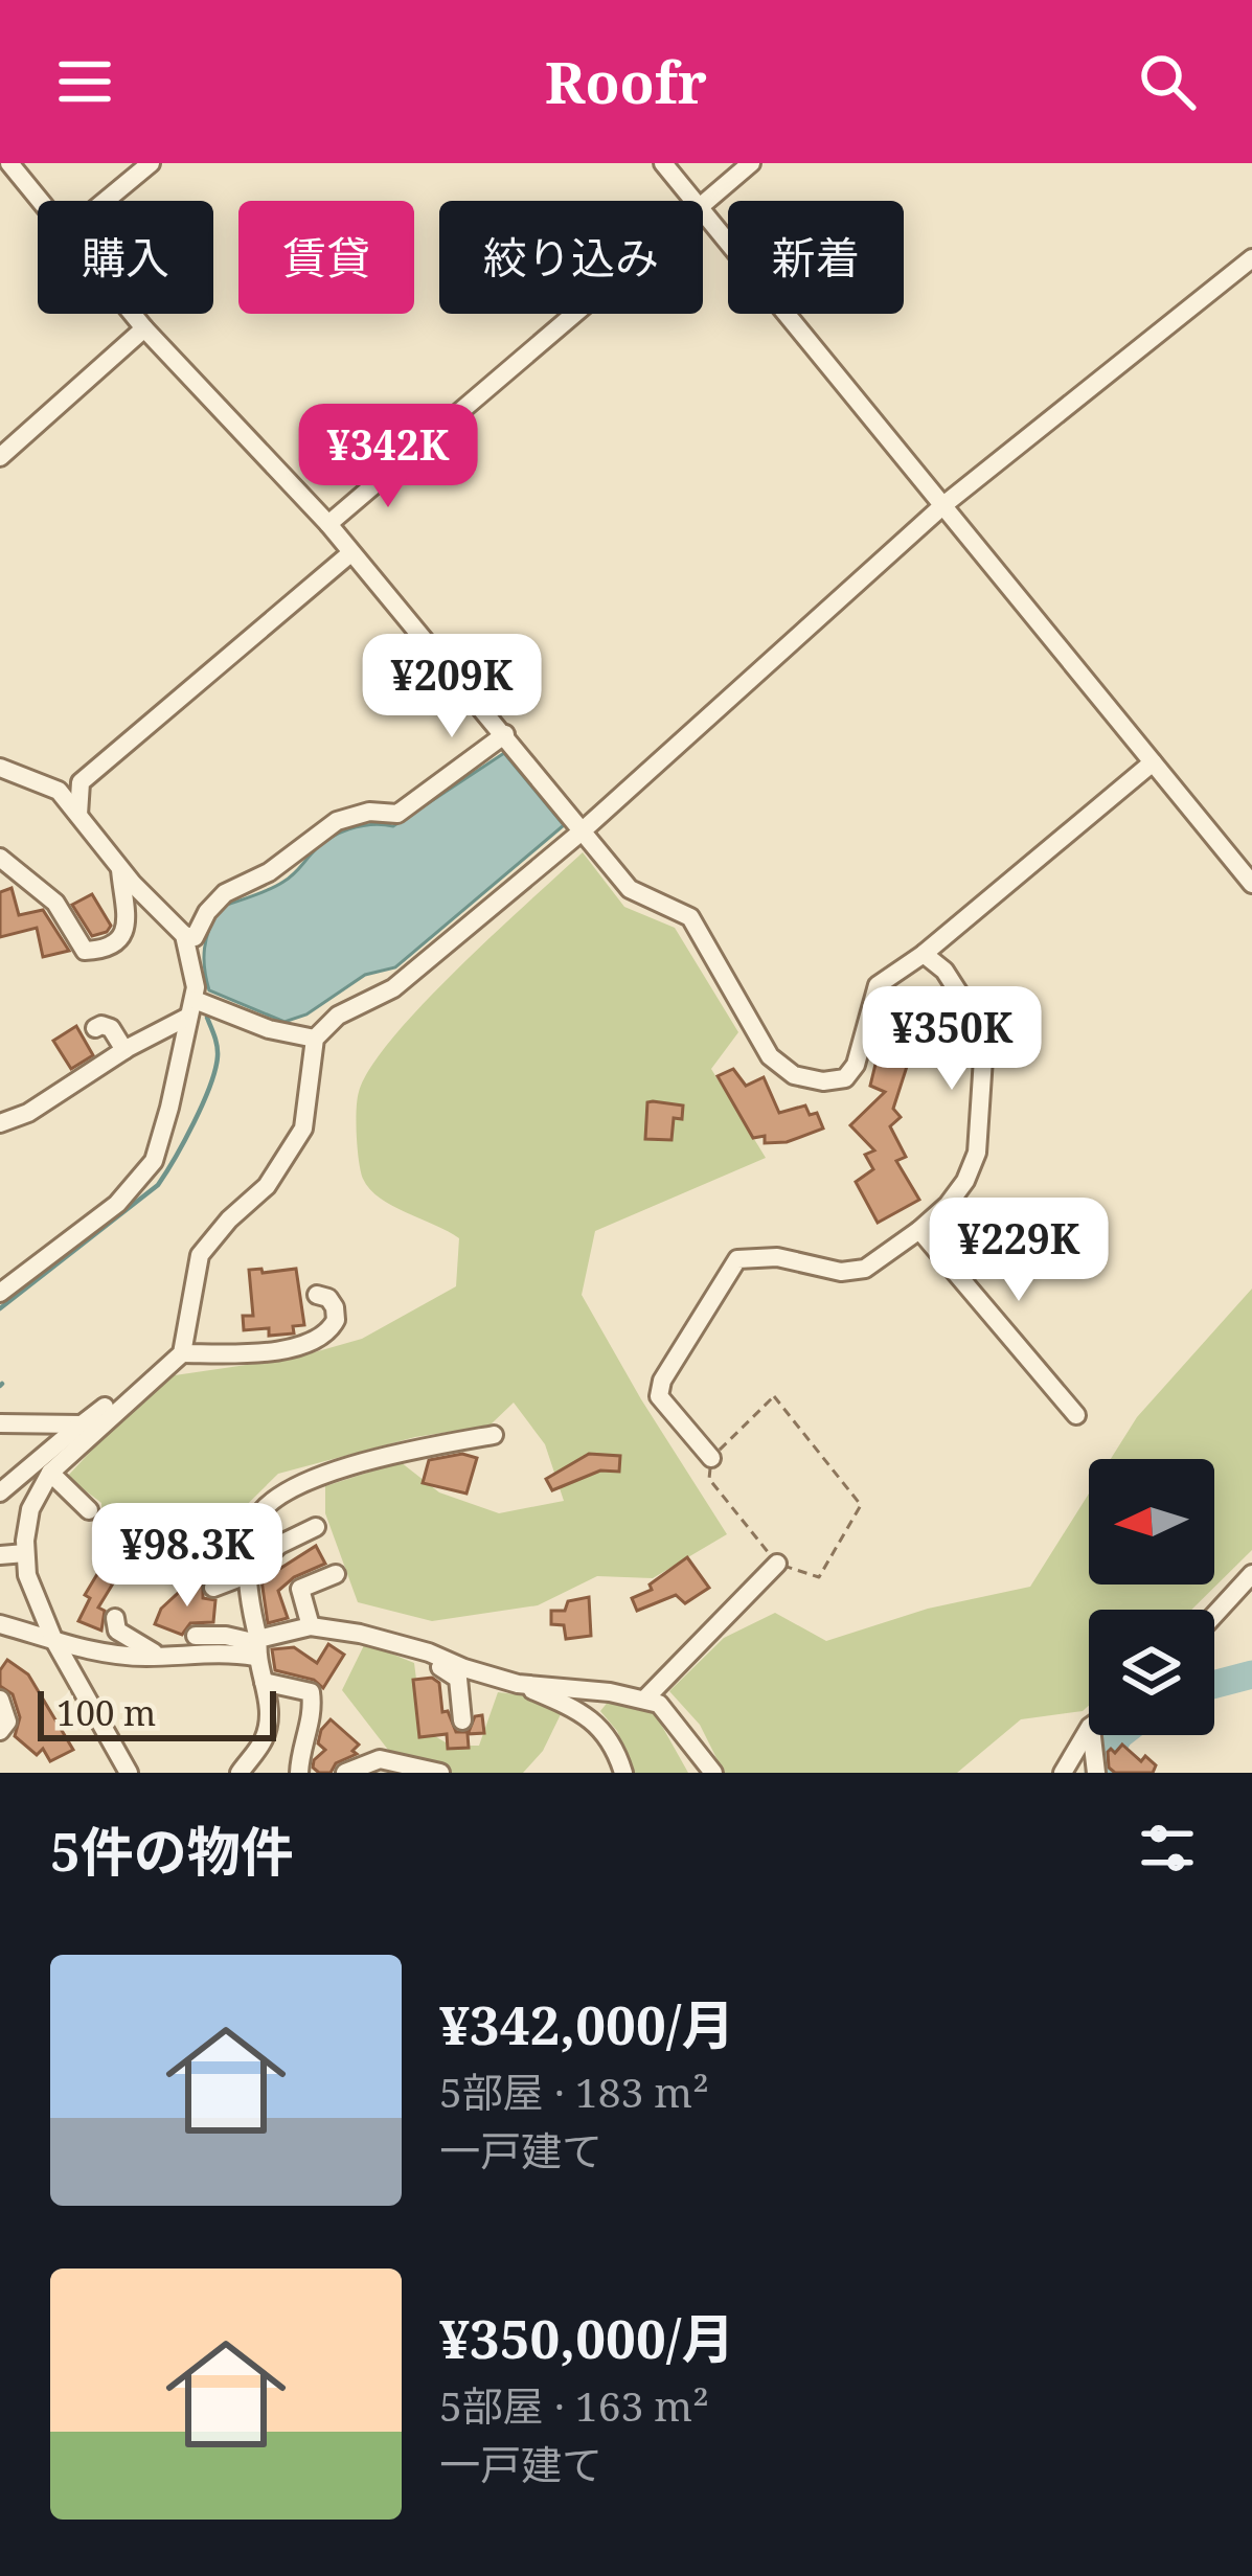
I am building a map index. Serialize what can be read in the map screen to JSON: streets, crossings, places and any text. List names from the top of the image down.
{
  "scale_bar": "100 m",
  "north": "left",
  "page": {
    "header": "Roofr",
    "chip": [
      "購入",
      "賃貸",
      "絞り込み",
      "新着"
    ],
    "price": [
      "¥342K",
      "¥209K",
      "¥350K",
      "¥229K",
      "¥98.3K"
    ],
    "scale": "100 m",
    "heading": "5件の物件",
    "list": [
      {
        "name": "¥342,000/月",
        "note": "5部屋 · 183 m² · 一戸建て"
      },
      {
        "name": "¥350,000/月",
        "note": "5部屋 · 163 m² · 一戸建て"
      }
    ]
  }
}
